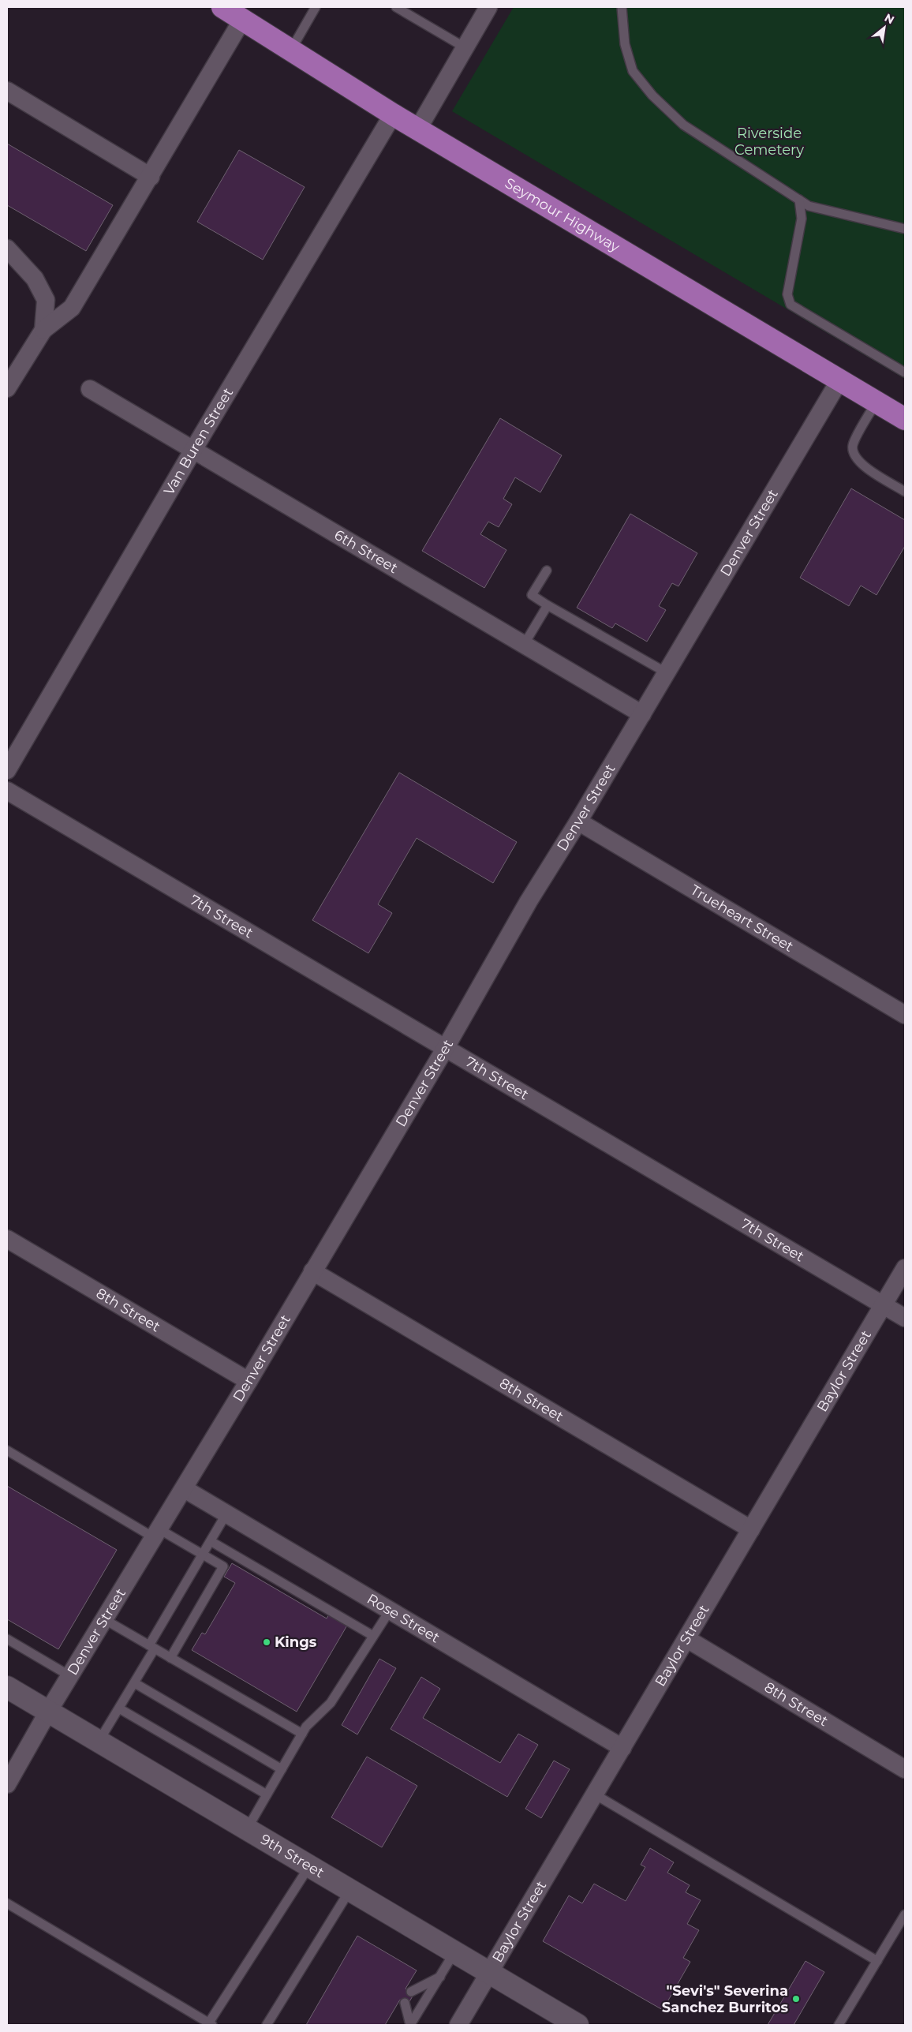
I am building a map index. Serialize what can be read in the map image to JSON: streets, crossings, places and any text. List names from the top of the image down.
{
  "streets": {
    "main road": ["Seymour Highway"],
    "street": [
      "Van Buren Street",
      "Denver Street",
      "6th Street",
      "7th Street",
      "Trueheart Street",
      "8th Street",
      "Baylor Street",
      "Rose Street",
      "9th Street"
    ]
  },
  "crossings": [
    ["Seymour Highway", "Van Buren Street"],
    ["Seymour Highway", "Denver Street"],
    ["Van Buren Street", "6th Street"],
    ["Denver Street", "6th Street"],
    ["Denver Street", "7th Street"],
    ["Denver Street", "Trueheart Street"],
    ["Denver Street", "8th Street"],
    ["Denver Street", "Rose Street"],
    ["Denver Street", "9th Street"],
    ["7th Street", "Baylor Street"],
    ["8th Street", "Baylor Street"],
    ["Baylor Street", "Rose Street"],
    ["Baylor Street", "9th Street"]
  ],
  "parks": ["Riverside Cemetery"],
  "places": ["Kings", "\"Sevi's\" Severina Sanchez Burritos"],
  "north": "top right"
}
